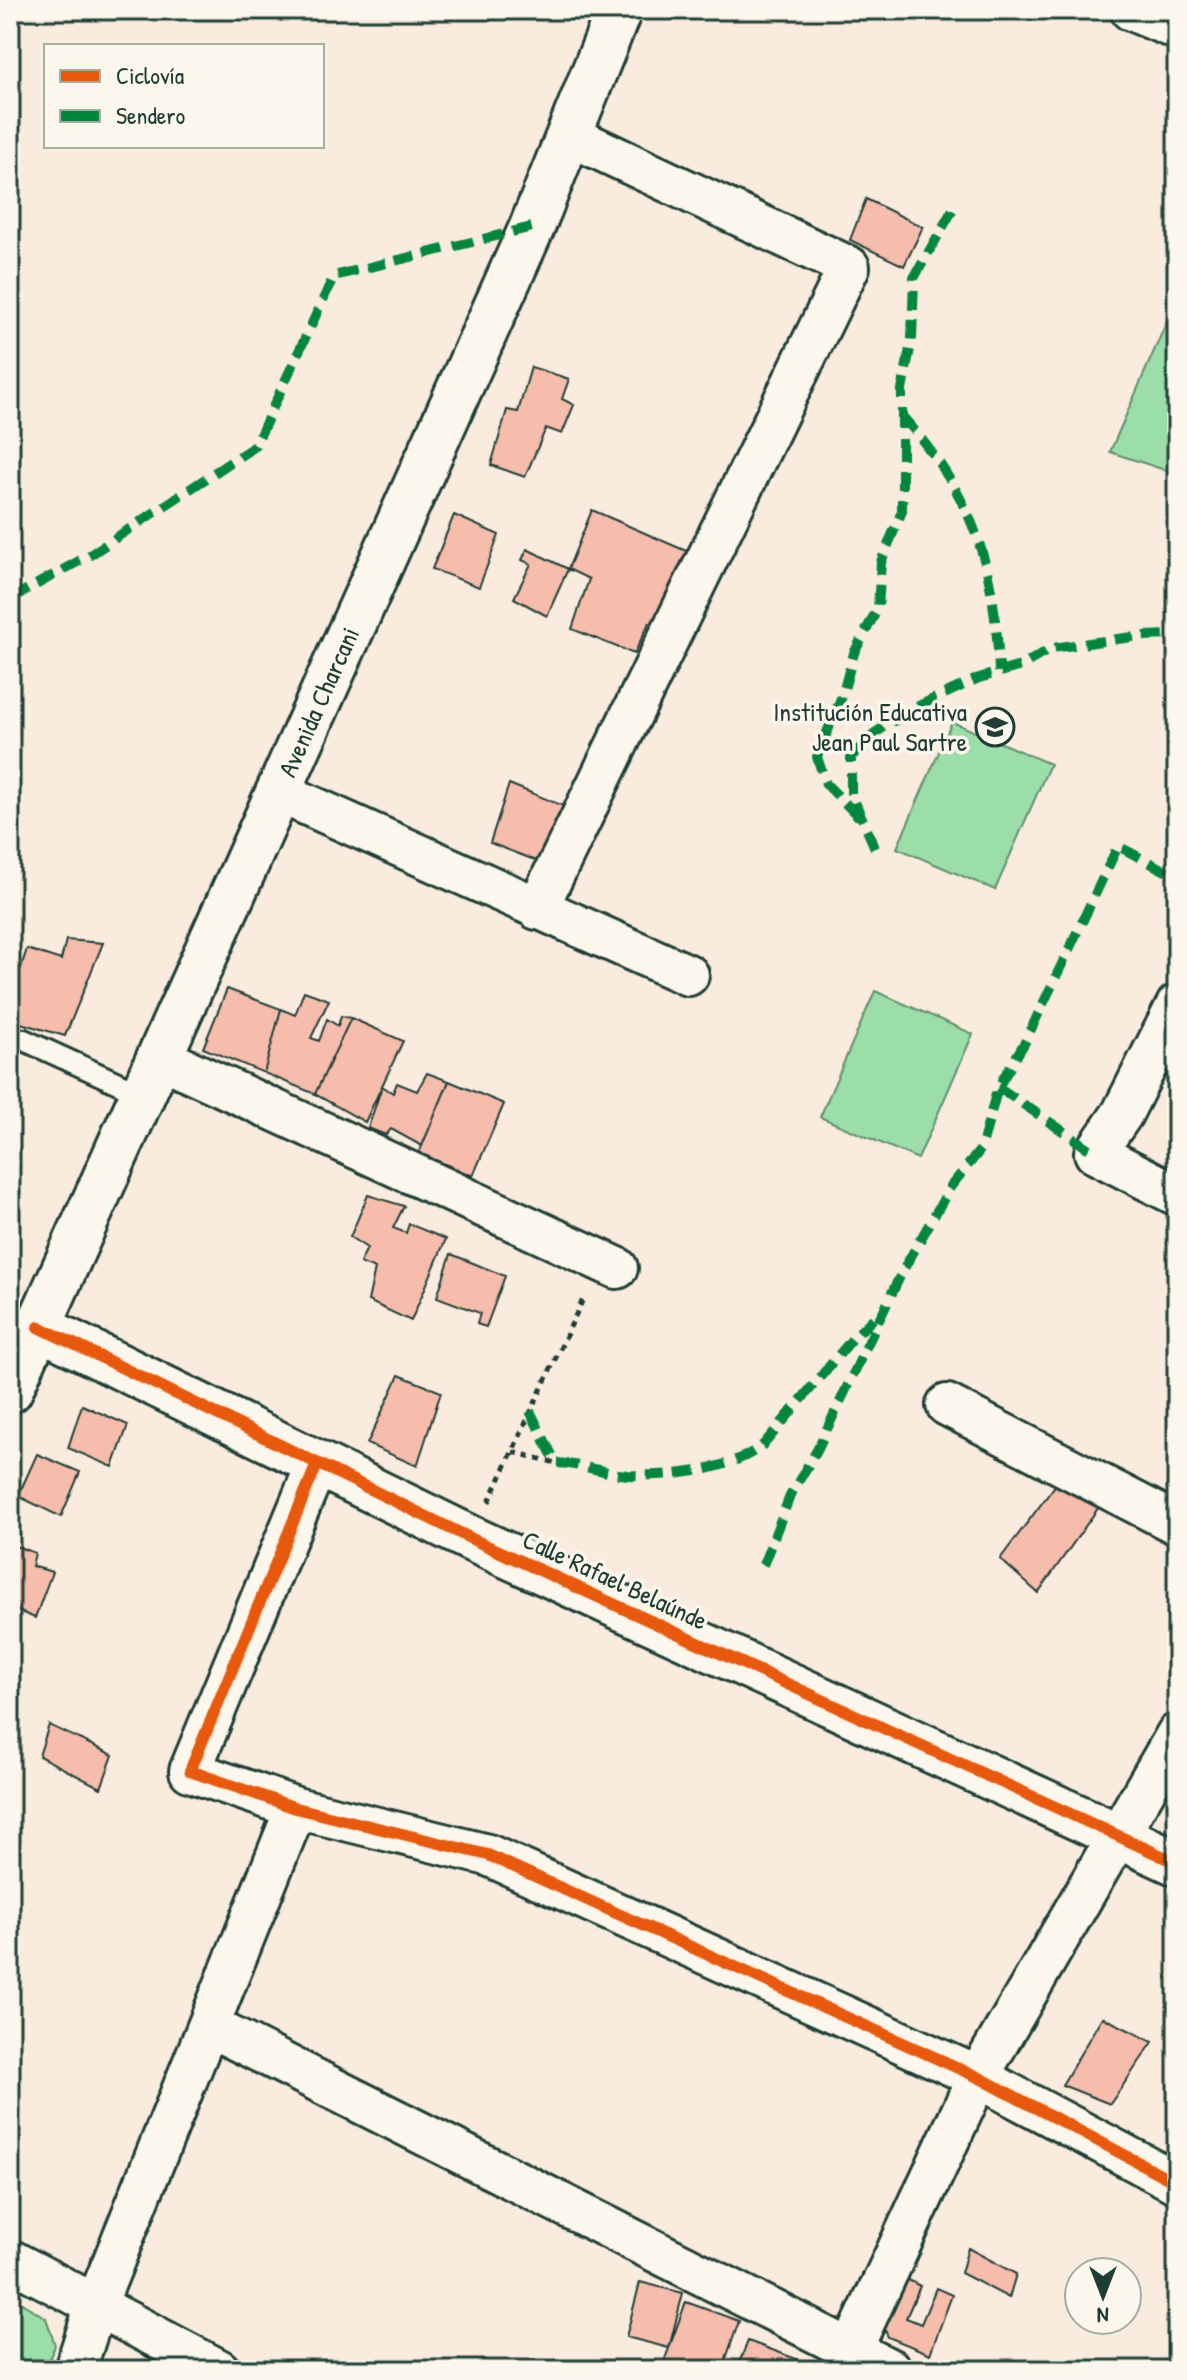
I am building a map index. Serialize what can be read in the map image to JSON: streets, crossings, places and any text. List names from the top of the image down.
{
  "streets": {
    "main road": ["Avenida Charcani", "Calle Rafael Belaúnde"]
  },
  "crossings": [
    ["Avenida Charcani", "Calle Rafael Belaúnde"]
  ],
  "places": {
    "school or university": ["Institución Educativa Jean Paul Sartre"]
  },
  "legend": ["Ciclovía", "Sendero"],
  "north": "bottom"
}
